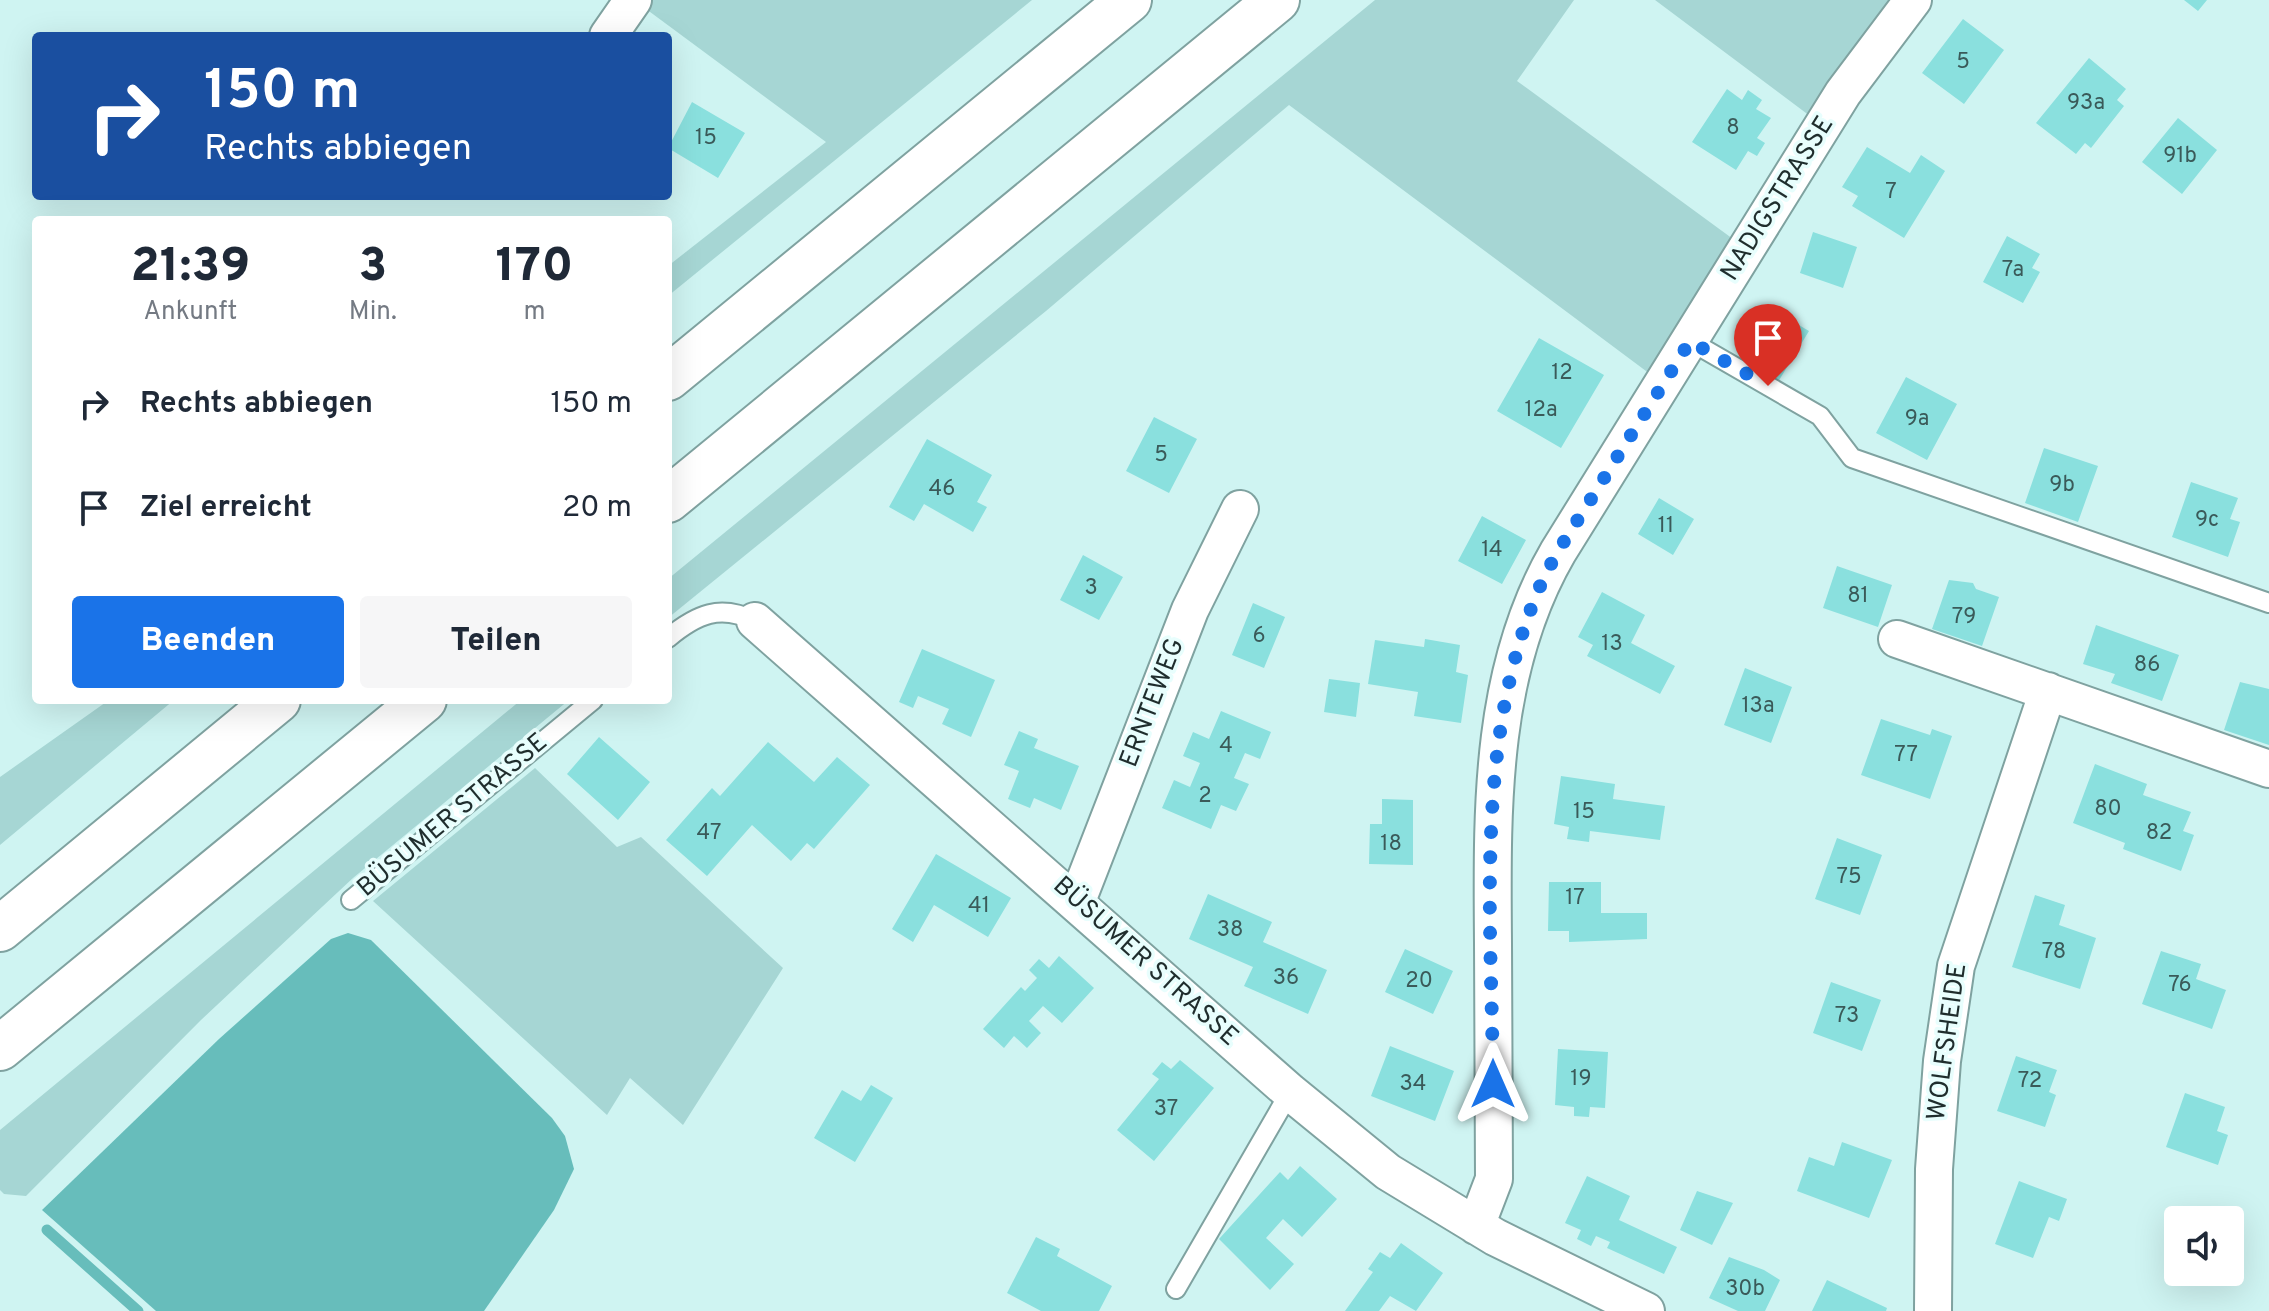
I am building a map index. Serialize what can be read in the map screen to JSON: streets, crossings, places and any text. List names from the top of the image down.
{
  "streets": {
    "street": [
      "NADIGSTRASSE",
      "ERNTEWEG",
      "BÜSUMER STRASSE",
      "WOLFSHEIDE"
    ]
  },
  "crossings": [
    ["NADIGSTRASSE", "BÜSUMER STRASSE"],
    ["ERNTEWEG", "BÜSUMER STRASSE"]
  ],
  "house_numbers": [
    "5",
    "93a",
    "8",
    "15",
    "91b",
    "7",
    "7a",
    "12",
    "12a",
    "9a",
    "5",
    "9b",
    "46",
    "9c",
    "11",
    "14",
    "3",
    "81",
    "79",
    "6",
    "13",
    "86",
    "13a",
    "4",
    "77",
    "2",
    "80",
    "15",
    "47",
    "82",
    "18",
    "75",
    "17",
    "41",
    "38",
    "78",
    "36",
    "20",
    "76",
    "73",
    "19",
    "72",
    "34",
    "37",
    "30b"
  ],
  "page": {
    "turn": ["150 m", "Rechts abbiegen"],
    "eta": [
      "21:39",
      "Ankunft",
      "3",
      "Min.",
      "170",
      "m"
    ],
    "list": [
      {
        "name": "Rechts abbiegen",
        "value": "150 m"
      },
      {
        "name": "Ziel erreicht",
        "value": "20 m"
      }
    ],
    "buttons": ["Beenden", "Teilen"]
  }
}
